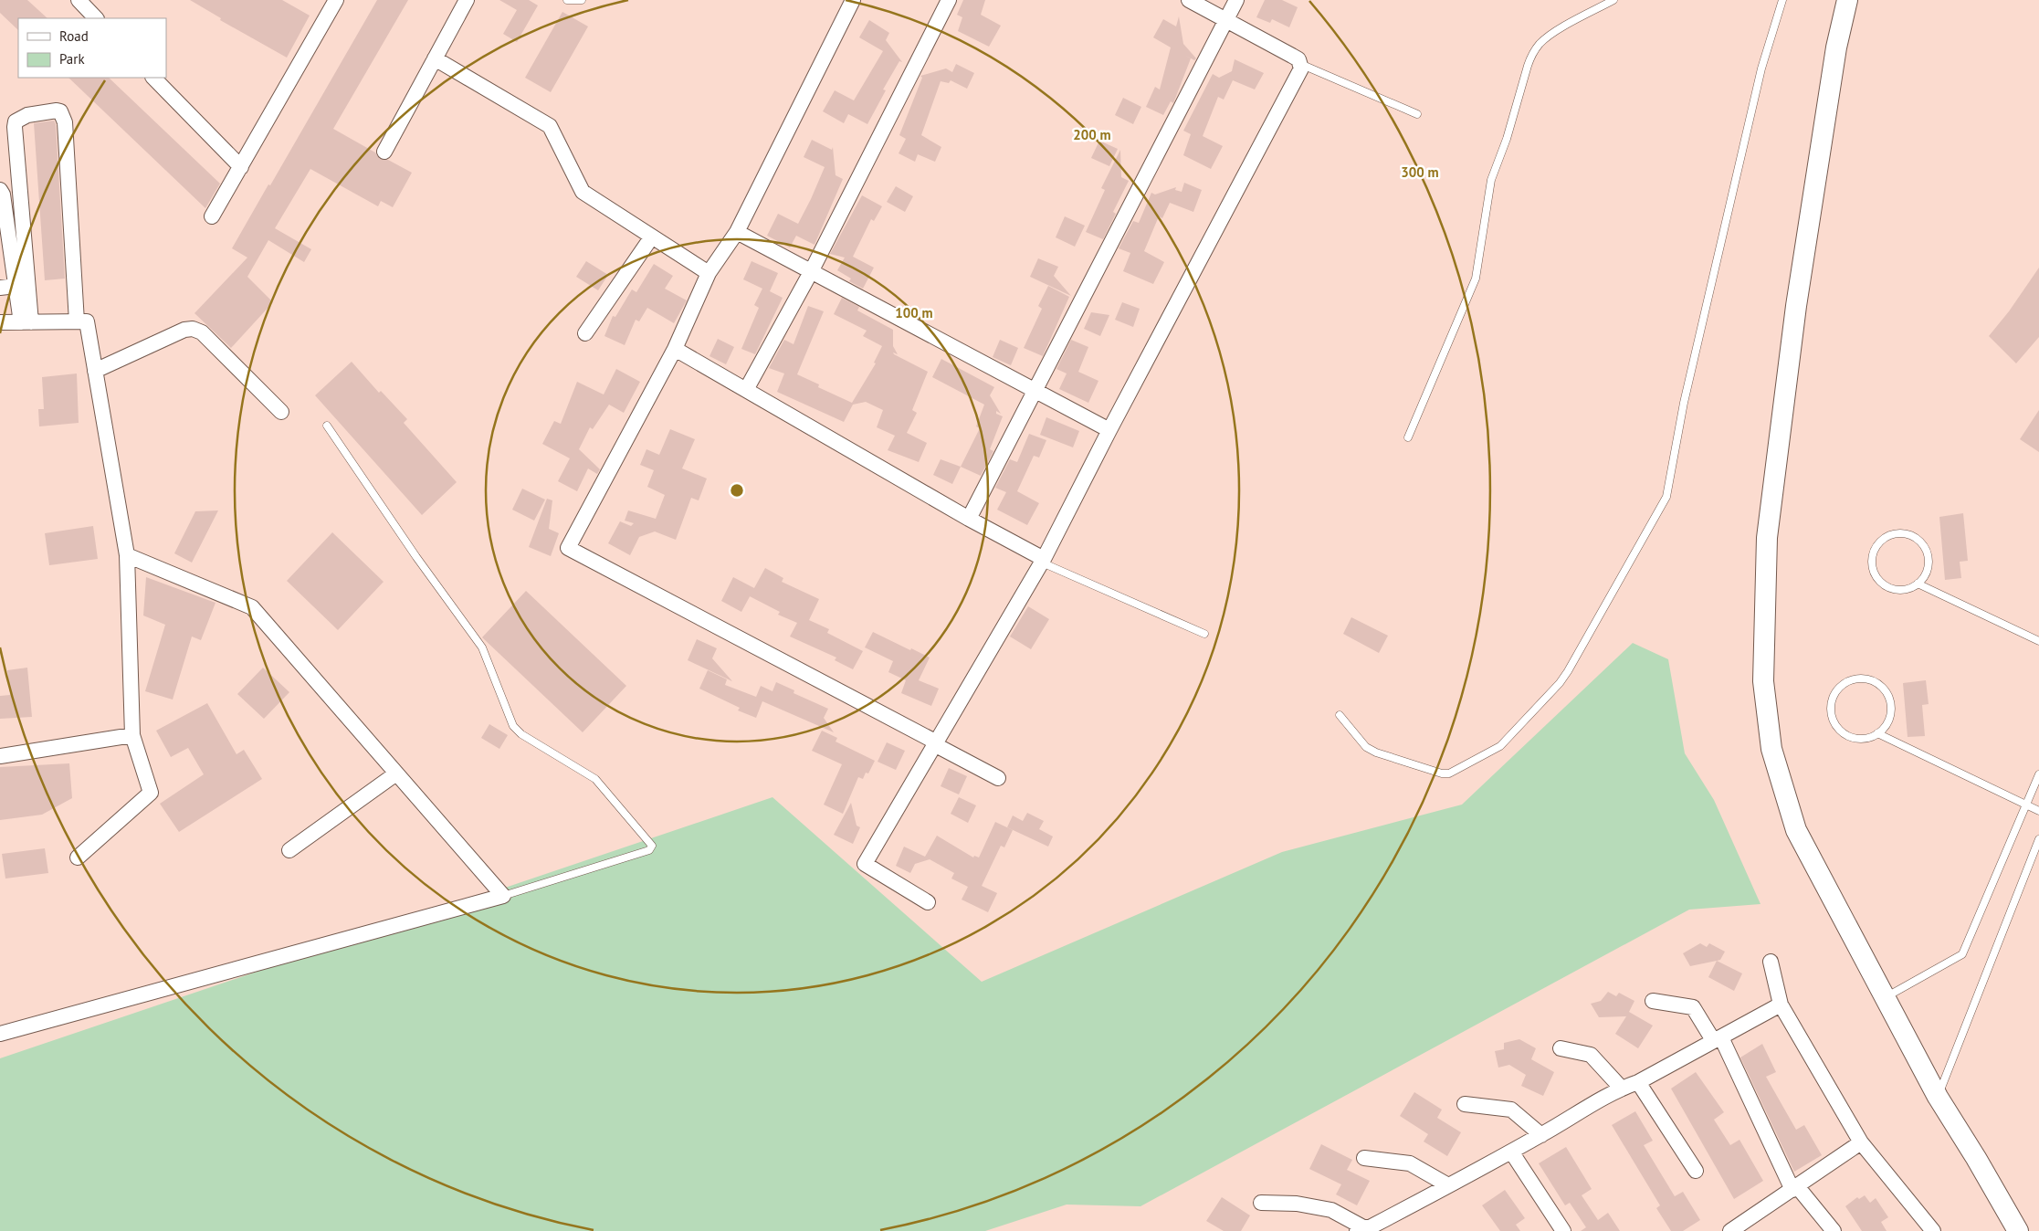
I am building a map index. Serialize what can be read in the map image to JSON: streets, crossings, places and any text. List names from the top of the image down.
{
  "legend": ["Road", "Park"],
  "rings": ["200 m", "300 m", "100 m"]
}
